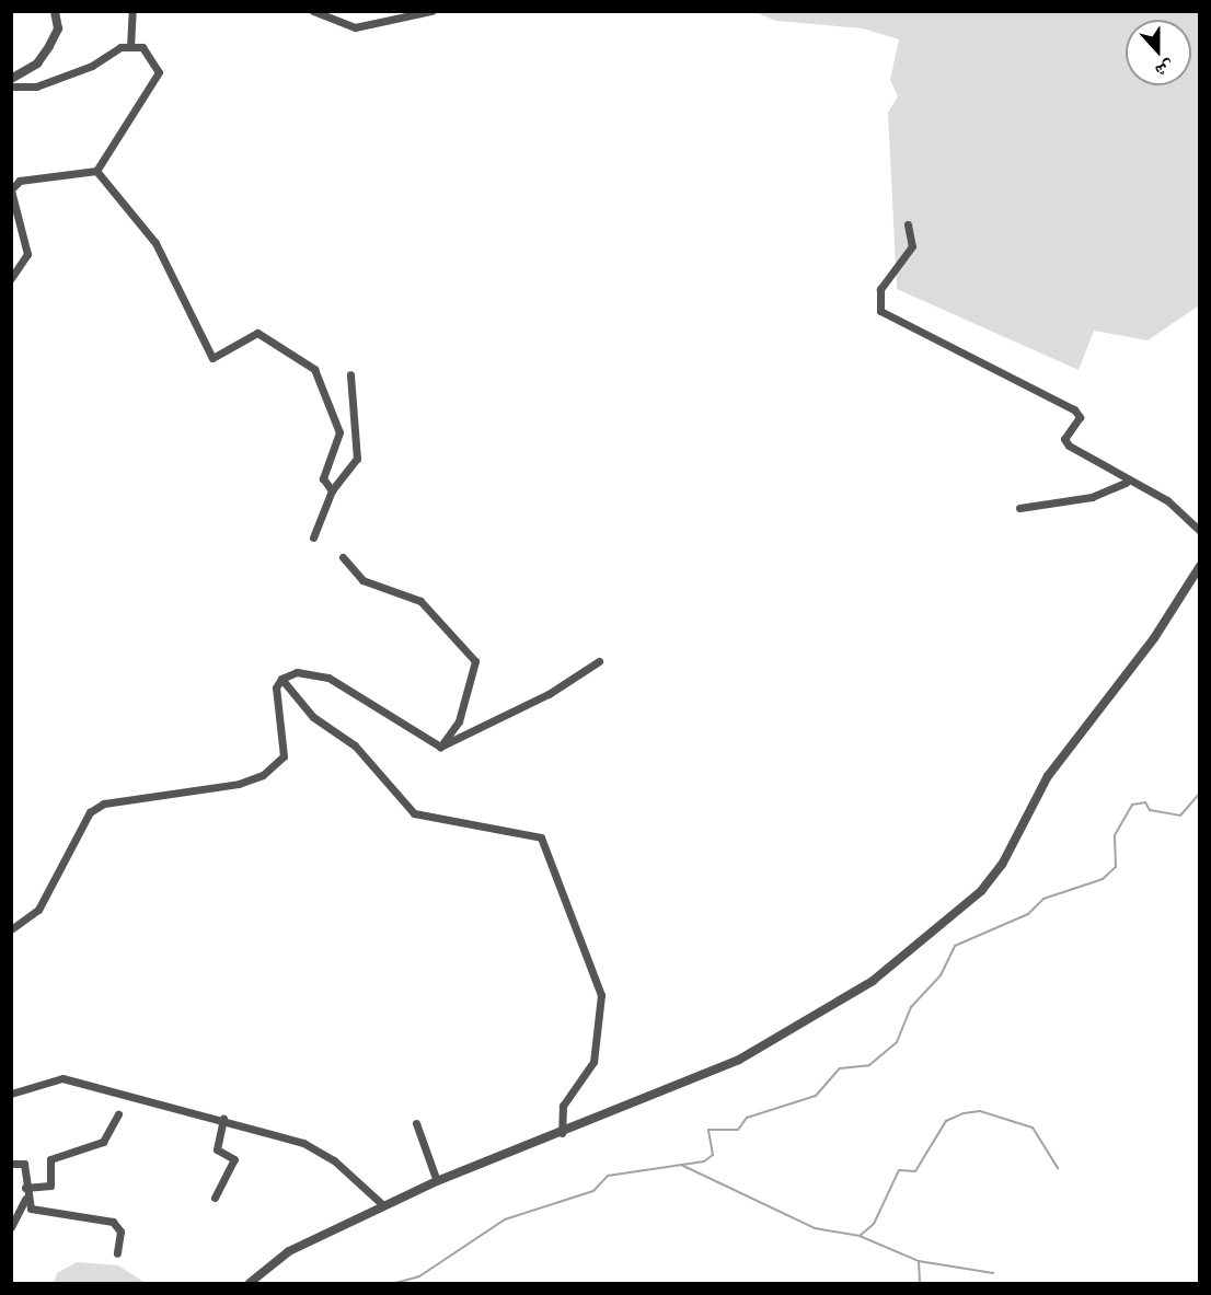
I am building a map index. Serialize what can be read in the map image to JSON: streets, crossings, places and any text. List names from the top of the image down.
{
  "north": "bottom"
}
